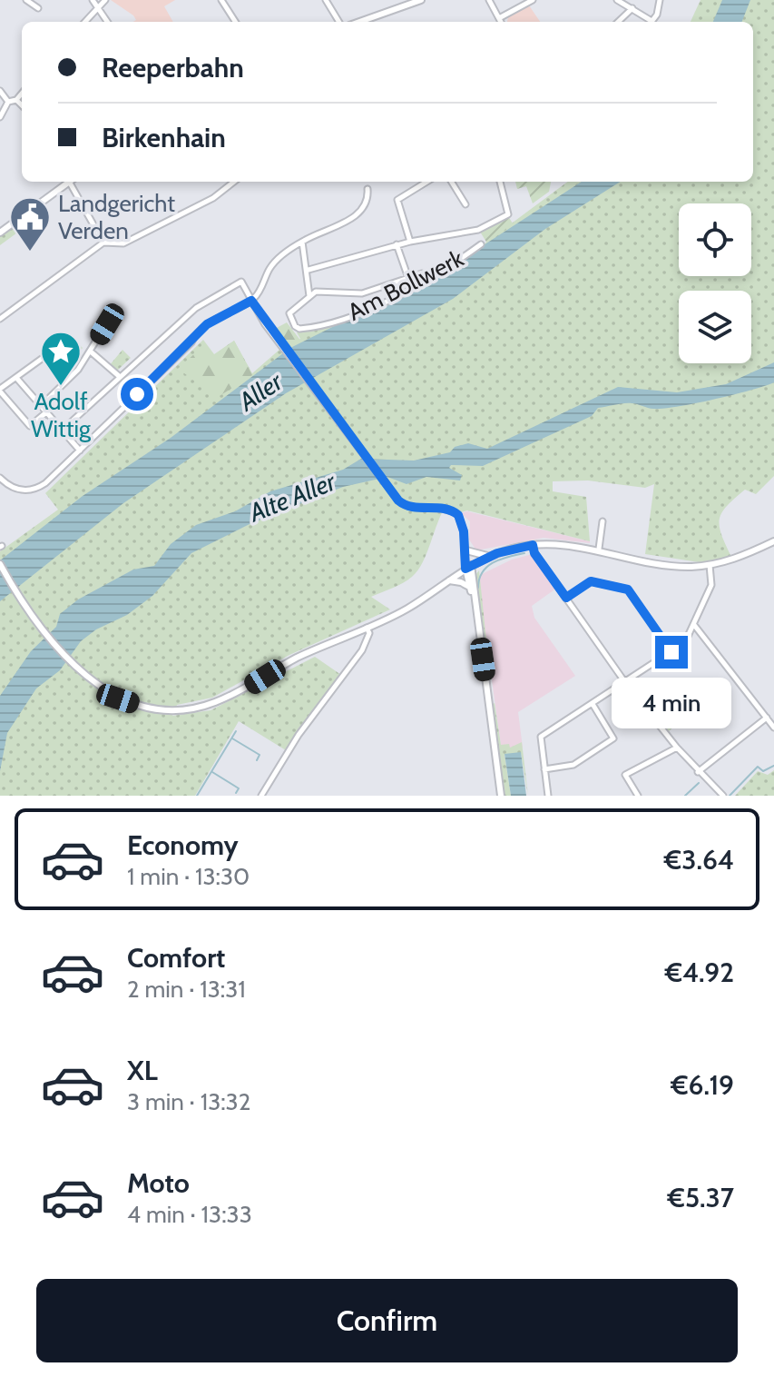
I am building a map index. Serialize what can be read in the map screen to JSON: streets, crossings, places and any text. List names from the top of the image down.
{
  "streets": {
    "street": ["Am Bollwerk"]
  },
  "water": ["Aller", "Alte Aller"],
  "places": {
    "public building": ["Landgericht Verden"],
    "place": ["Adolf Wittig"]
  },
  "page": {
    "banner": ["Reeperbahn", "Birkenhain"],
    "bubble": "4 min",
    "list": [
      {
        "name": "Economy",
        "note": "1 min · 13:30",
        "value": "€3.64"
      },
      {
        "name": "Comfort",
        "note": "2 min · 13:31",
        "value": "€4.92"
      },
      {
        "name": "XL",
        "note": "3 min · 13:32",
        "value": "€6.19"
      },
      {
        "name": "Moto",
        "note": "4 min · 13:33",
        "value": "€5.37"
      }
    ],
    "buttons": "Confirm"
  }
}
